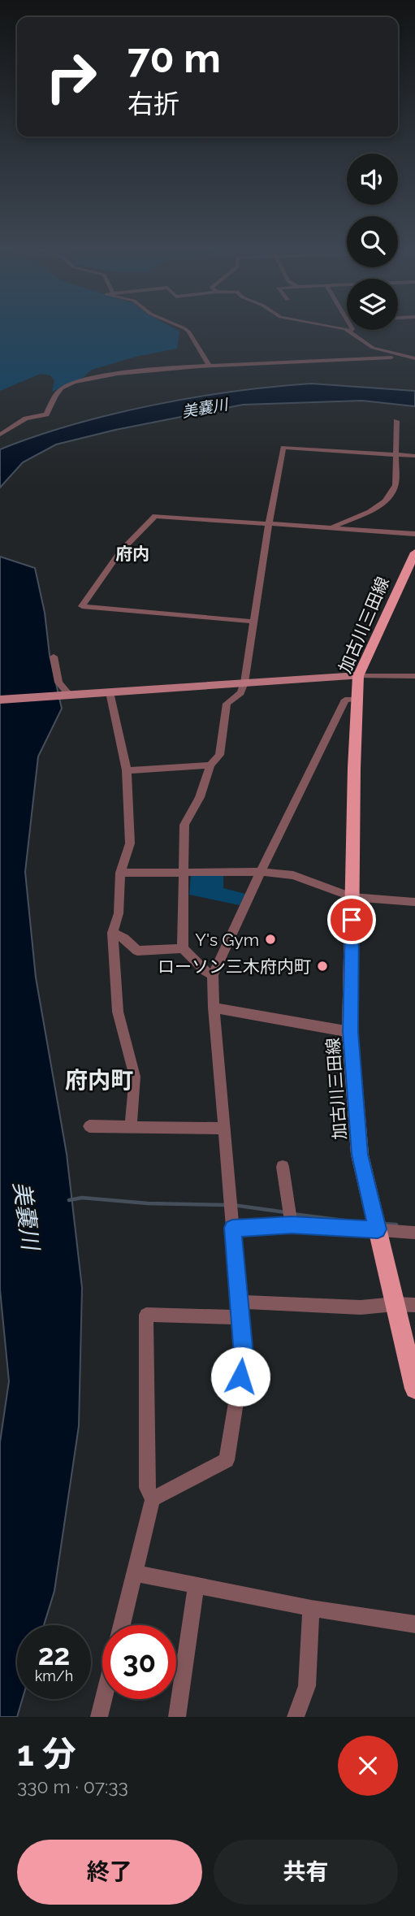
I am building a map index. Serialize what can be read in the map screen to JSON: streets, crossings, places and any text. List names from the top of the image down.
{
  "streets": {
    "main road": ["加古川三田線"]
  },
  "districts": ["府内", "府内町"],
  "water": ["美嚢川"],
  "places": ["Y's Gym", "ローソン三木府内町"],
  "page": {
    "turn": ["70 m", "右折"],
    "speed": "22 km/h",
    "limit": "30",
    "heading": ["1 分", "330 m · 07:33"],
    "buttons": ["終了", "共有"]
  }
}
